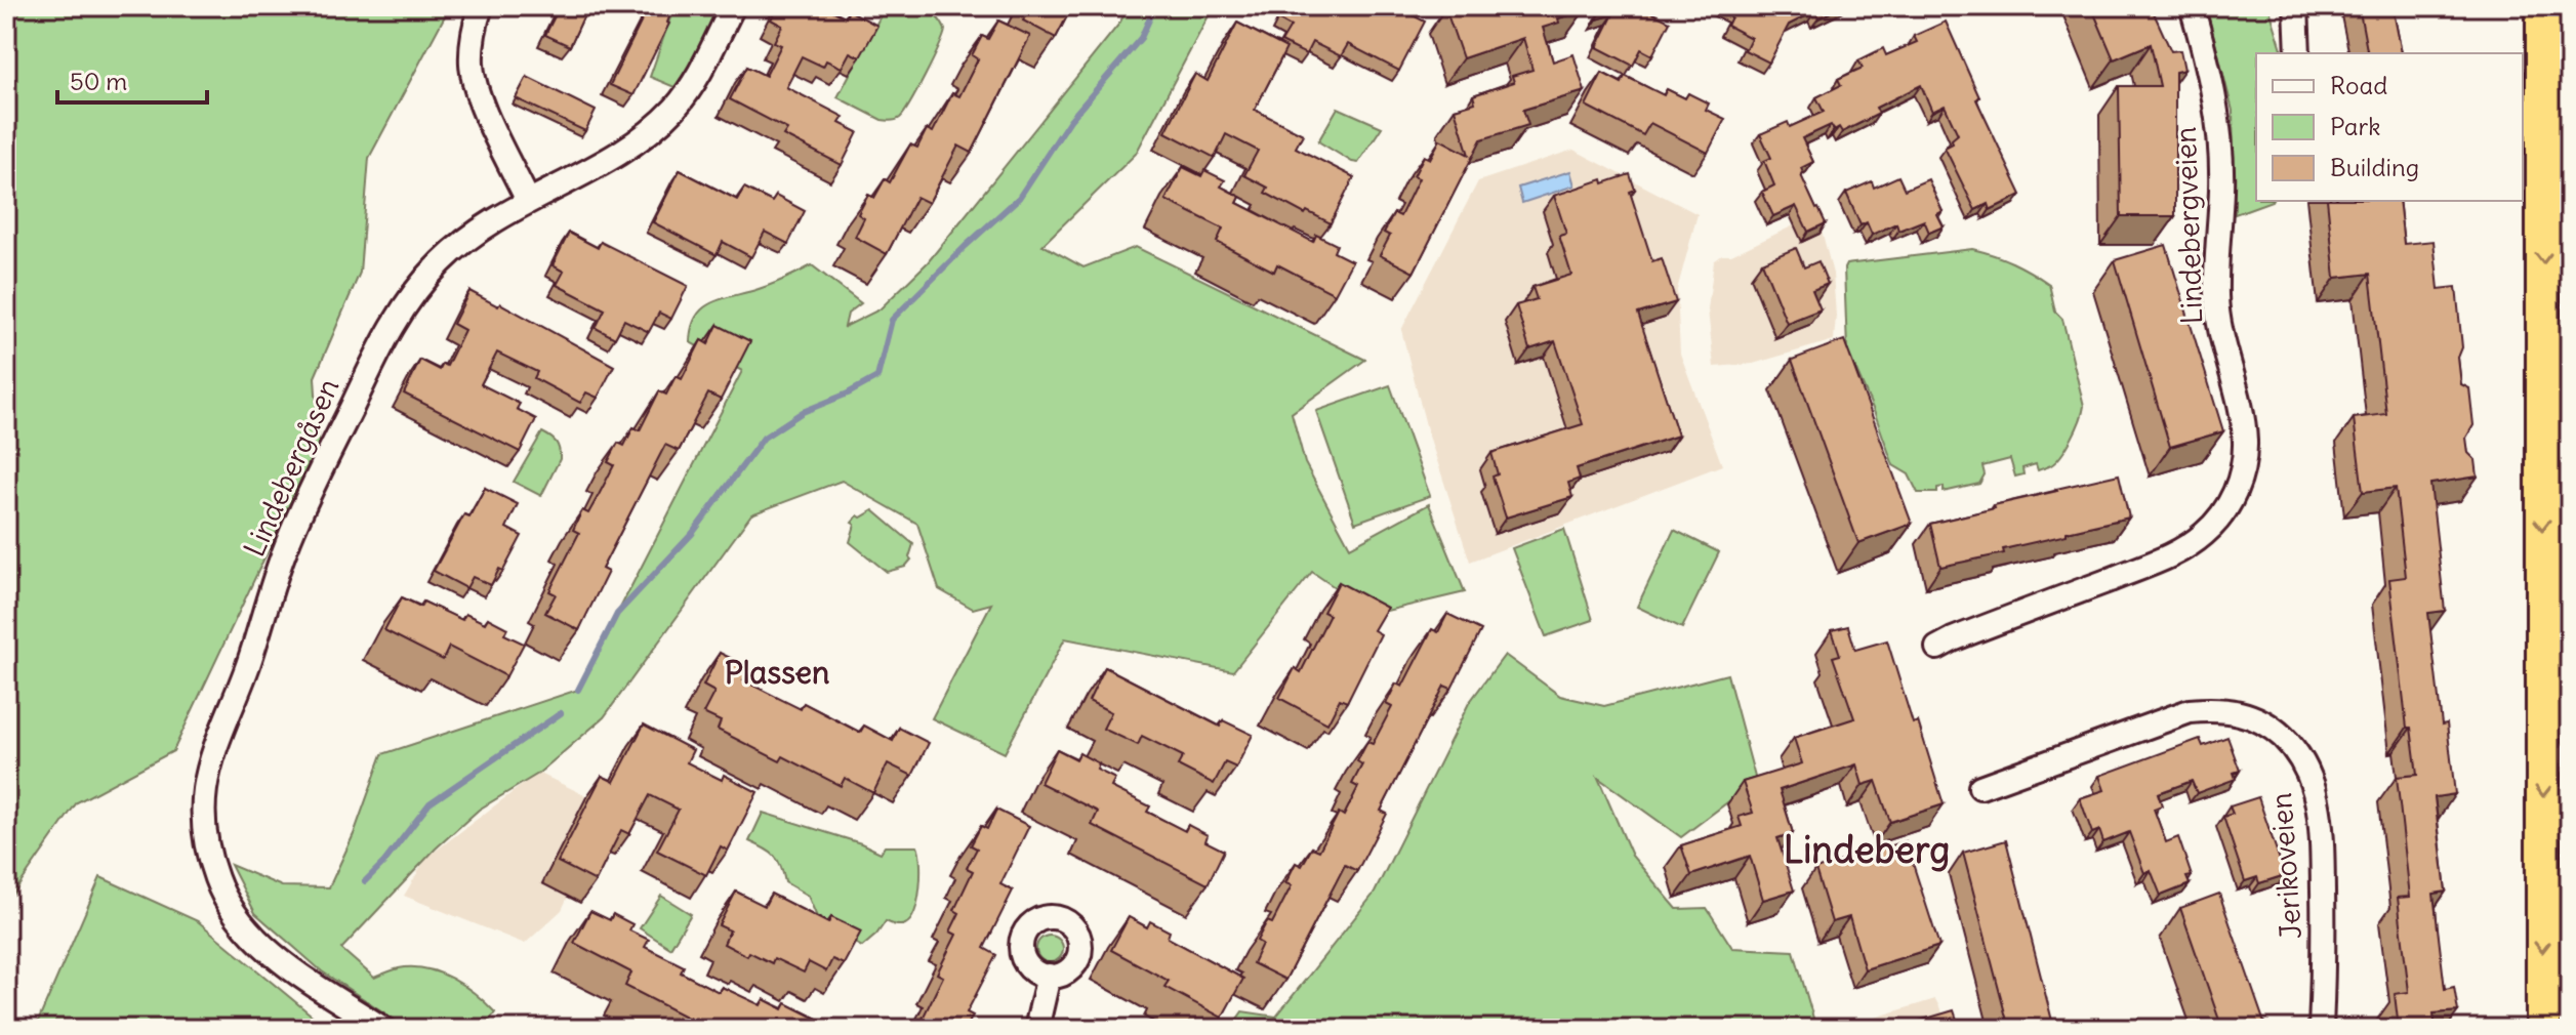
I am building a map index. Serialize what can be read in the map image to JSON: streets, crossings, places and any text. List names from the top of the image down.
{
  "streets": {
    "street": ["Lindebergveien", "Lindebergåsen", "Jerikoveien"]
  },
  "districts": ["Plassen", "Lindeberg"],
  "legend": ["Road", "Park", "Building"],
  "scale_bar": "50 m"
}
